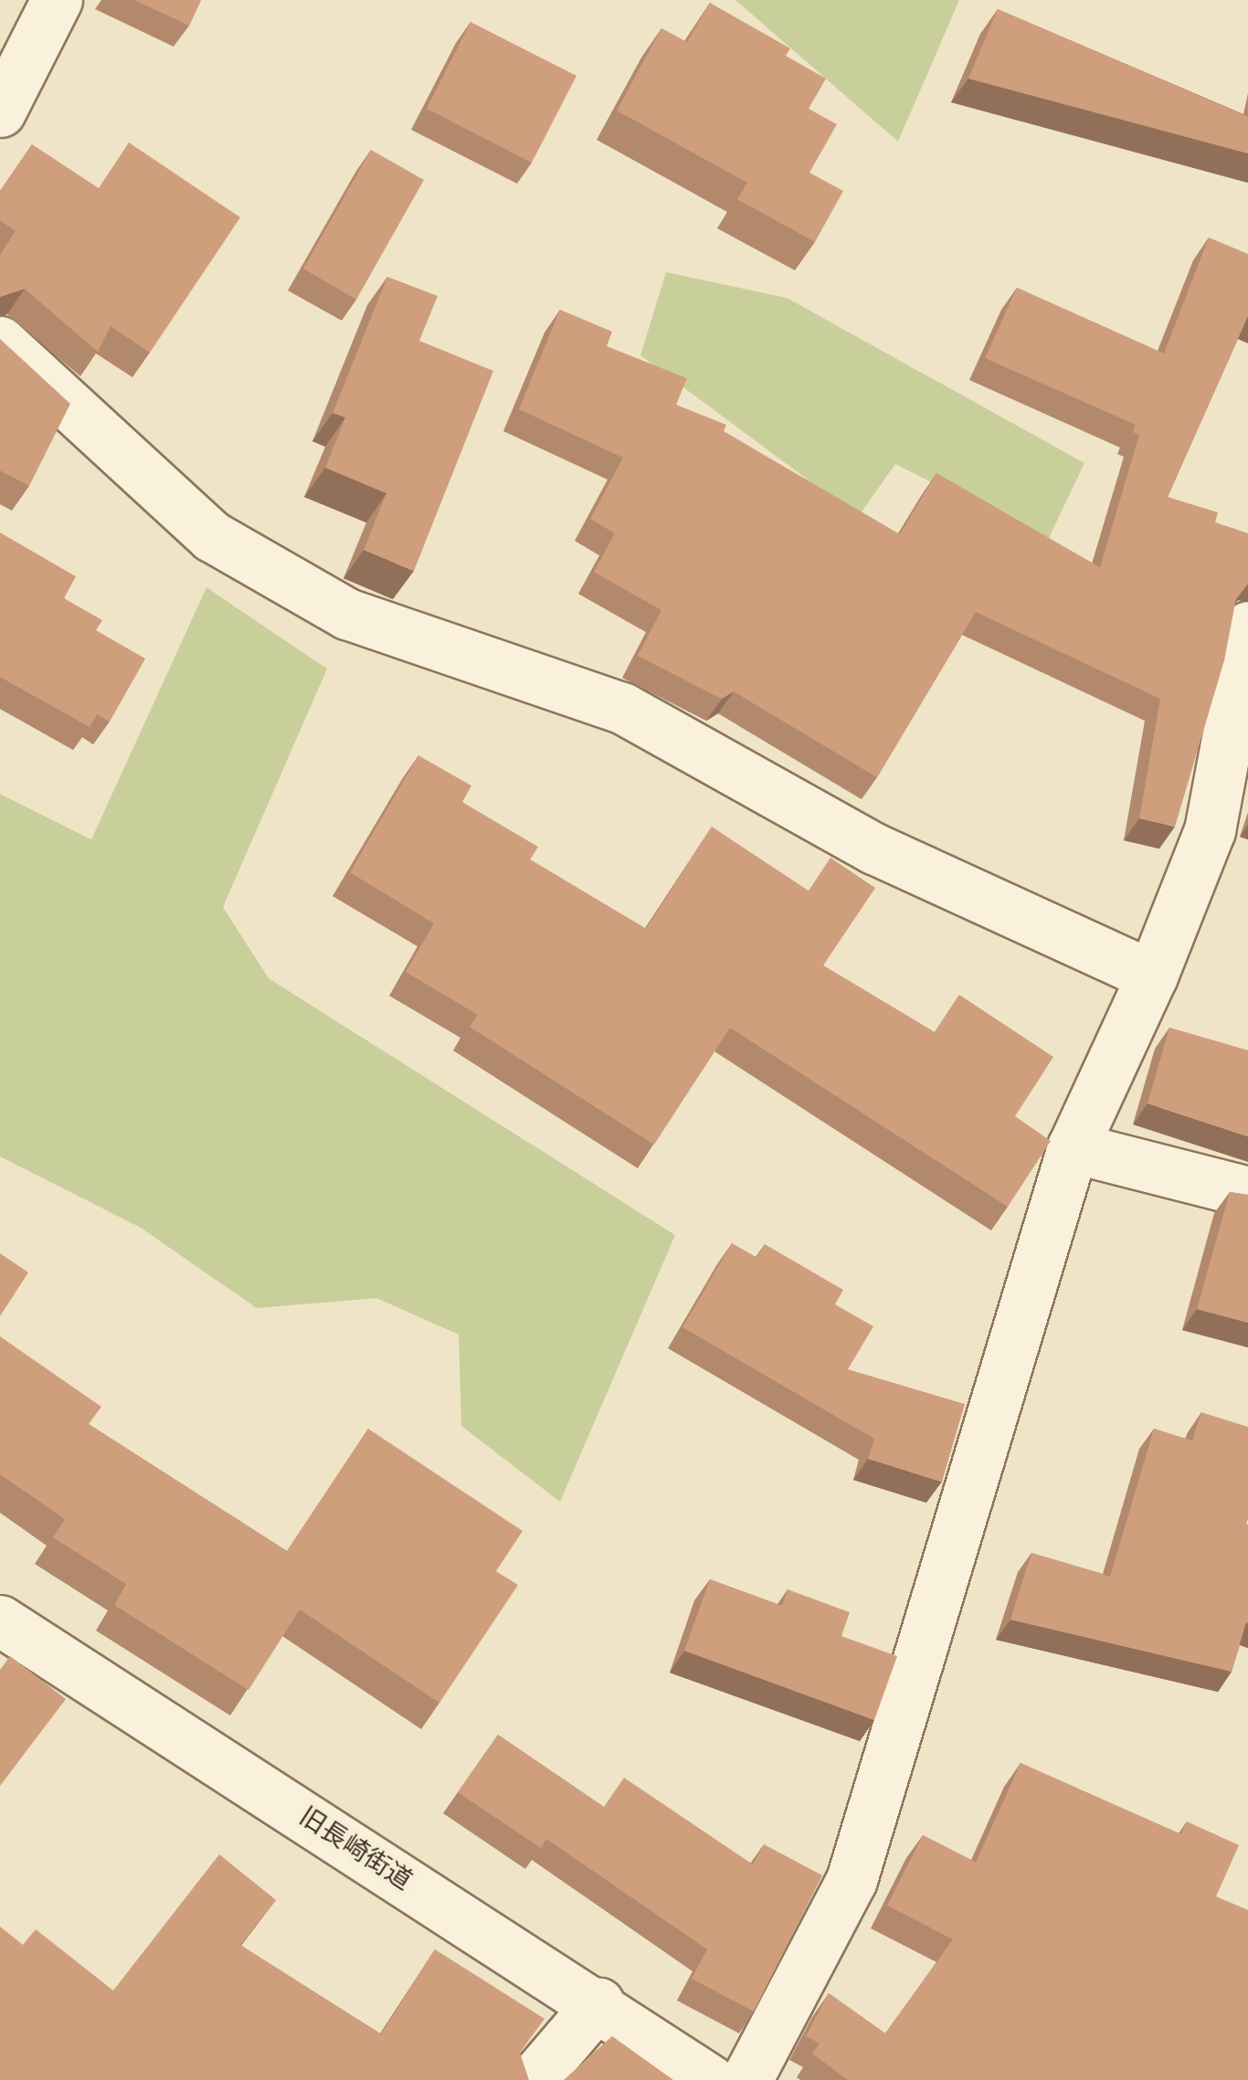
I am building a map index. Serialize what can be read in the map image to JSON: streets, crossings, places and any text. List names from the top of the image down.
{
  "streets": {
    "street": ["旧長崎街道"]
  }
}
